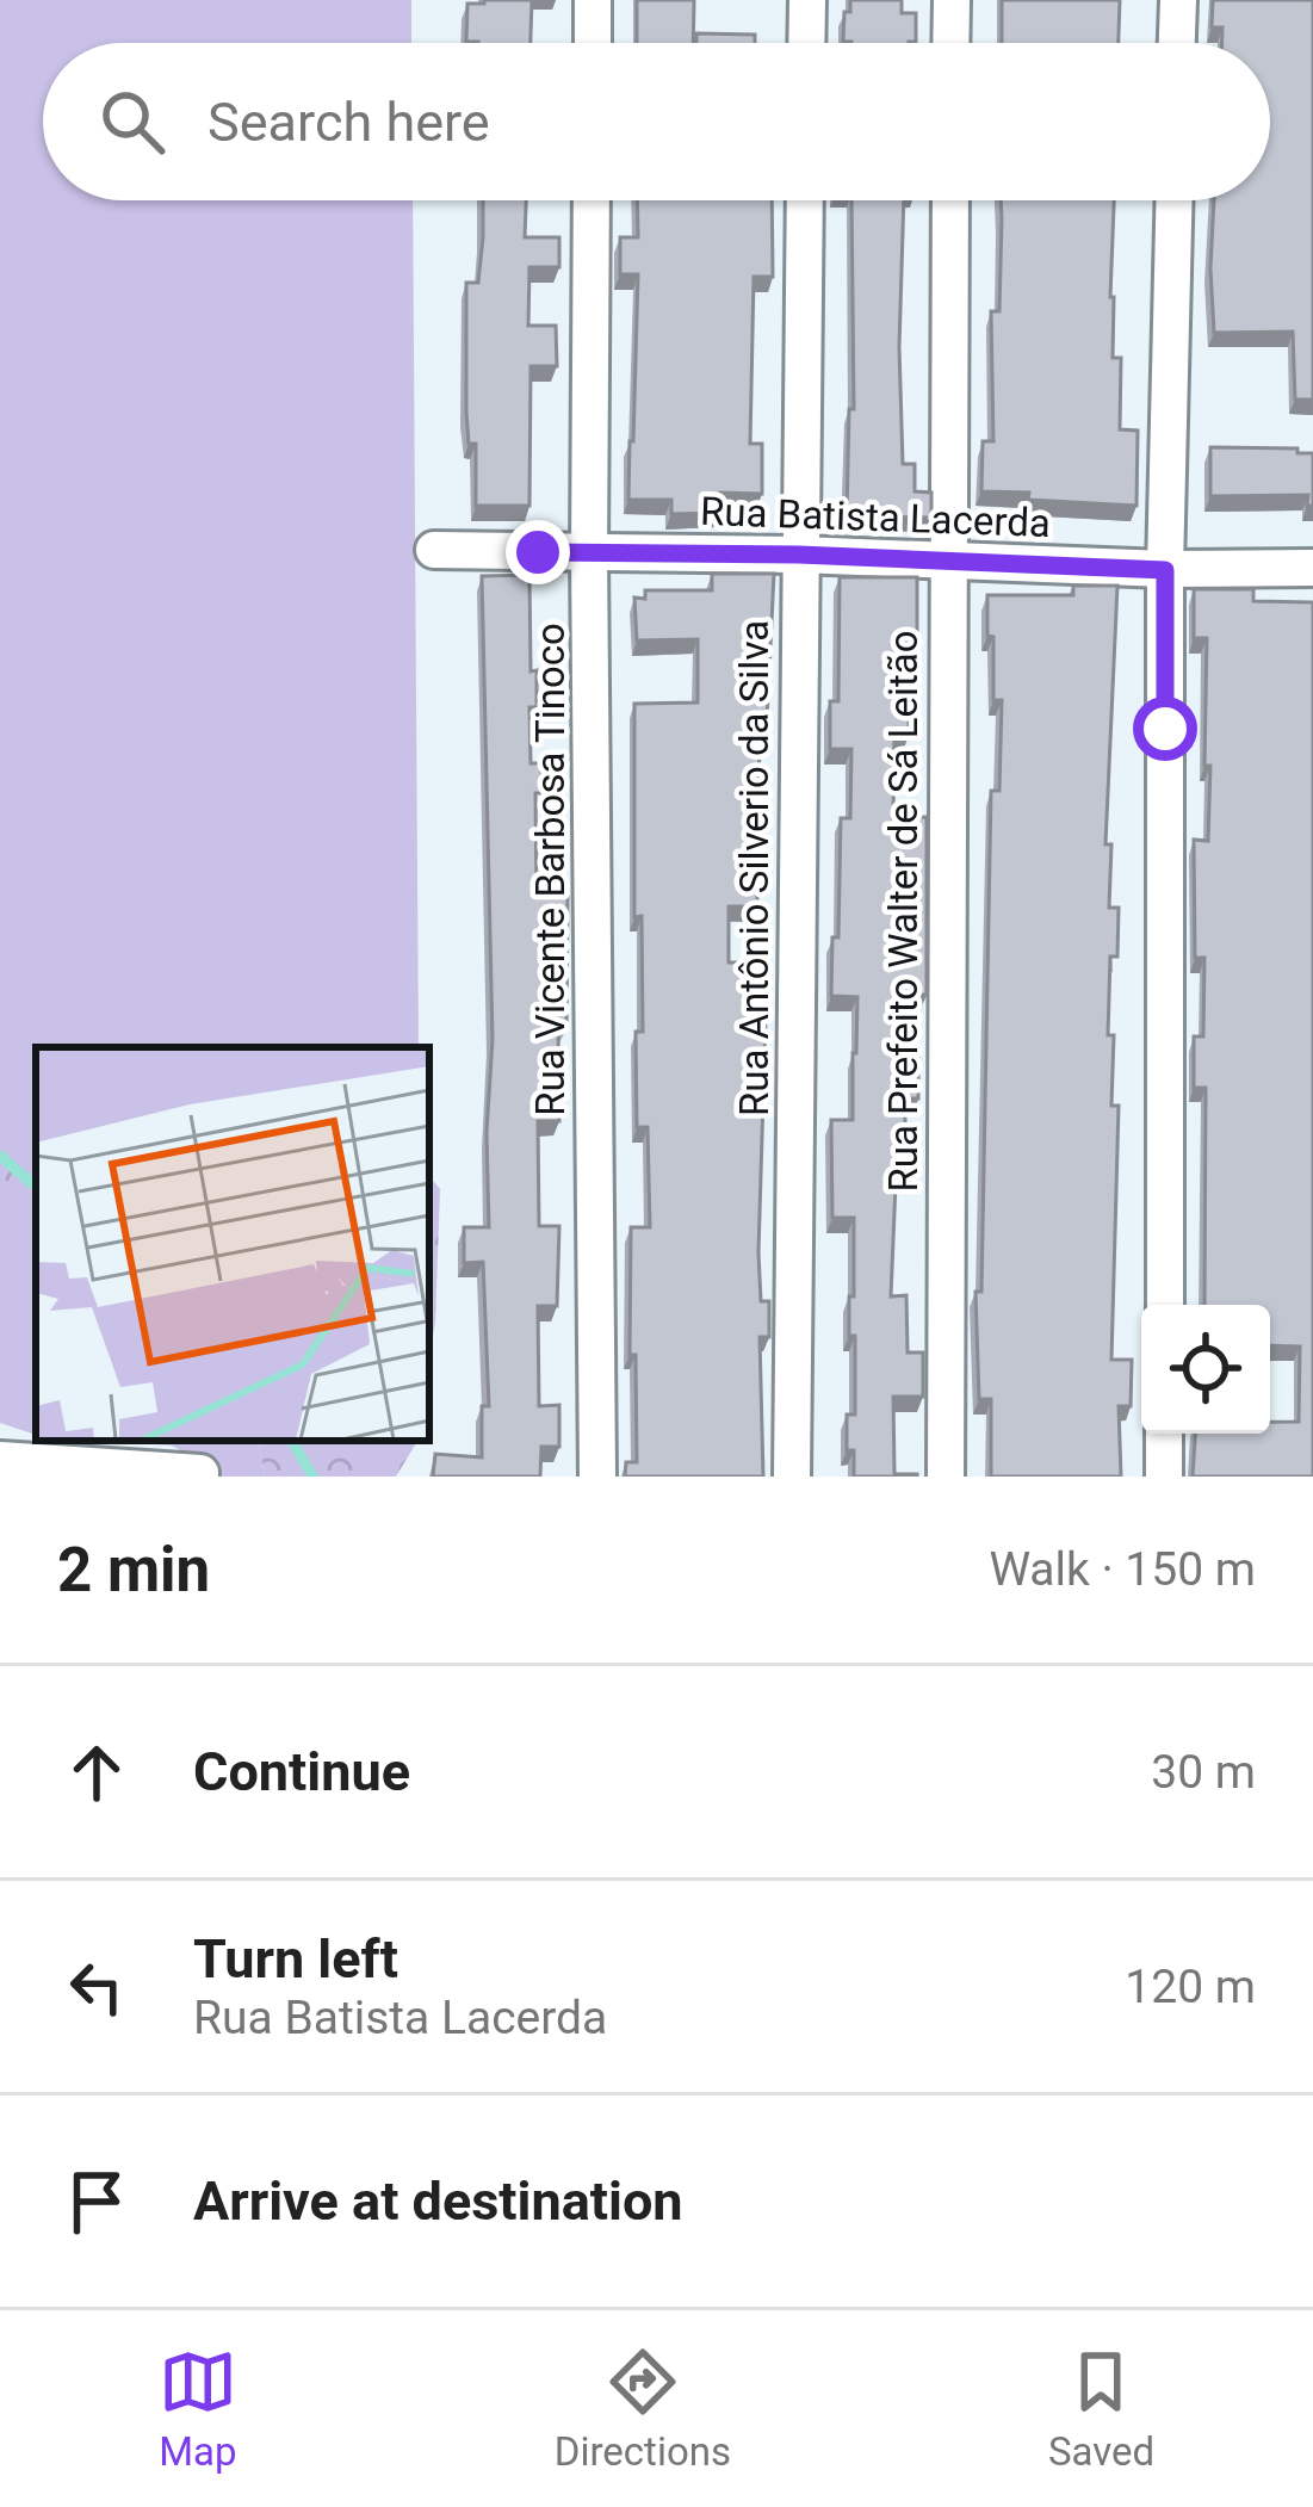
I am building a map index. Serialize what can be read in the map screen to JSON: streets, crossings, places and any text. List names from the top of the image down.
{
  "streets": {
    "street": [
      "Rua Batista Lacerda",
      "Rua Antônio Silverio da Silva",
      "Rua Vicente Barbosa Tinoco",
      "Rua Prefeito Walter de Sá Leitão"
    ]
  },
  "crossings": [
    ["Rua Batista Lacerda", "Rua Antônio Silverio da Silva"],
    ["Rua Batista Lacerda", "Rua Vicente Barbosa Tinoco"],
    ["Rua Batista Lacerda", "Rua Prefeito Walter de Sá Leitão"]
  ],
  "page": {
    "search": "Search here",
    "heading": ["2 min", "Walk · 150 m"],
    "list": [
      ["Continue", "30 m"],
      ["Turn left", "Rua Batista Lacerda", "120 m"],
      "Arrive at destination"
    ],
    "nav": ["Map", "Directions", "Saved"]
  }
}
